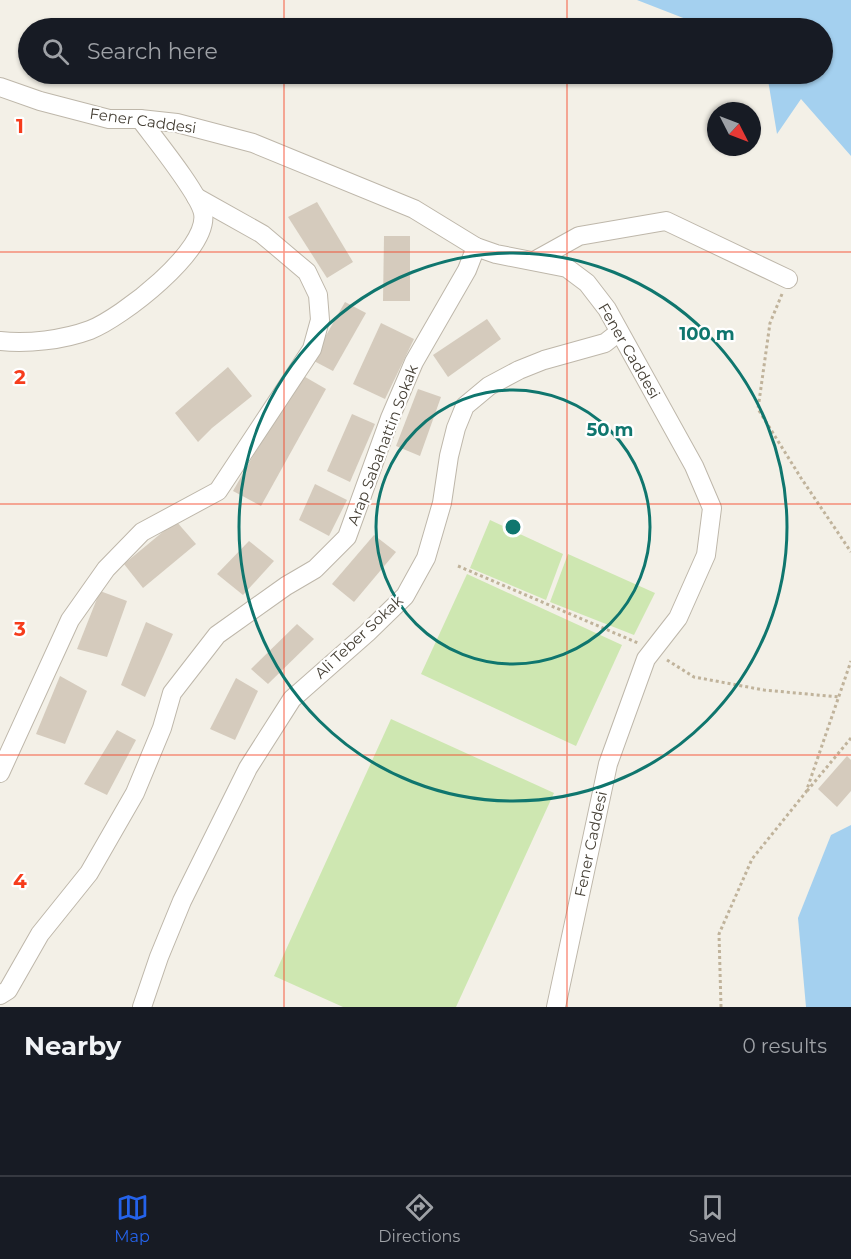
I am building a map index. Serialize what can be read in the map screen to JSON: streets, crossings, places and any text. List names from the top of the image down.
{
  "streets": {
    "street": ["Fener Caddesi", "Arap Sabahattin Sokak", "Ali Teber Sokak"]
  },
  "crossings": [
    ["Fener Caddesi", "Arap Sabahattin Sokak"],
    ["Fener Caddesi", "Ali Teber Sokak"]
  ],
  "north": "bottom right",
  "page": {
    "search": "Search here",
    "heading": ["Nearby", "0 results"],
    "nav": ["Map", "Directions", "Saved"]
  },
  "grid": {
    "rows": [
      "1",
      "2",
      "3",
      "4"
    ]
  },
  "rings": ["100 m", "50 m"]
}
